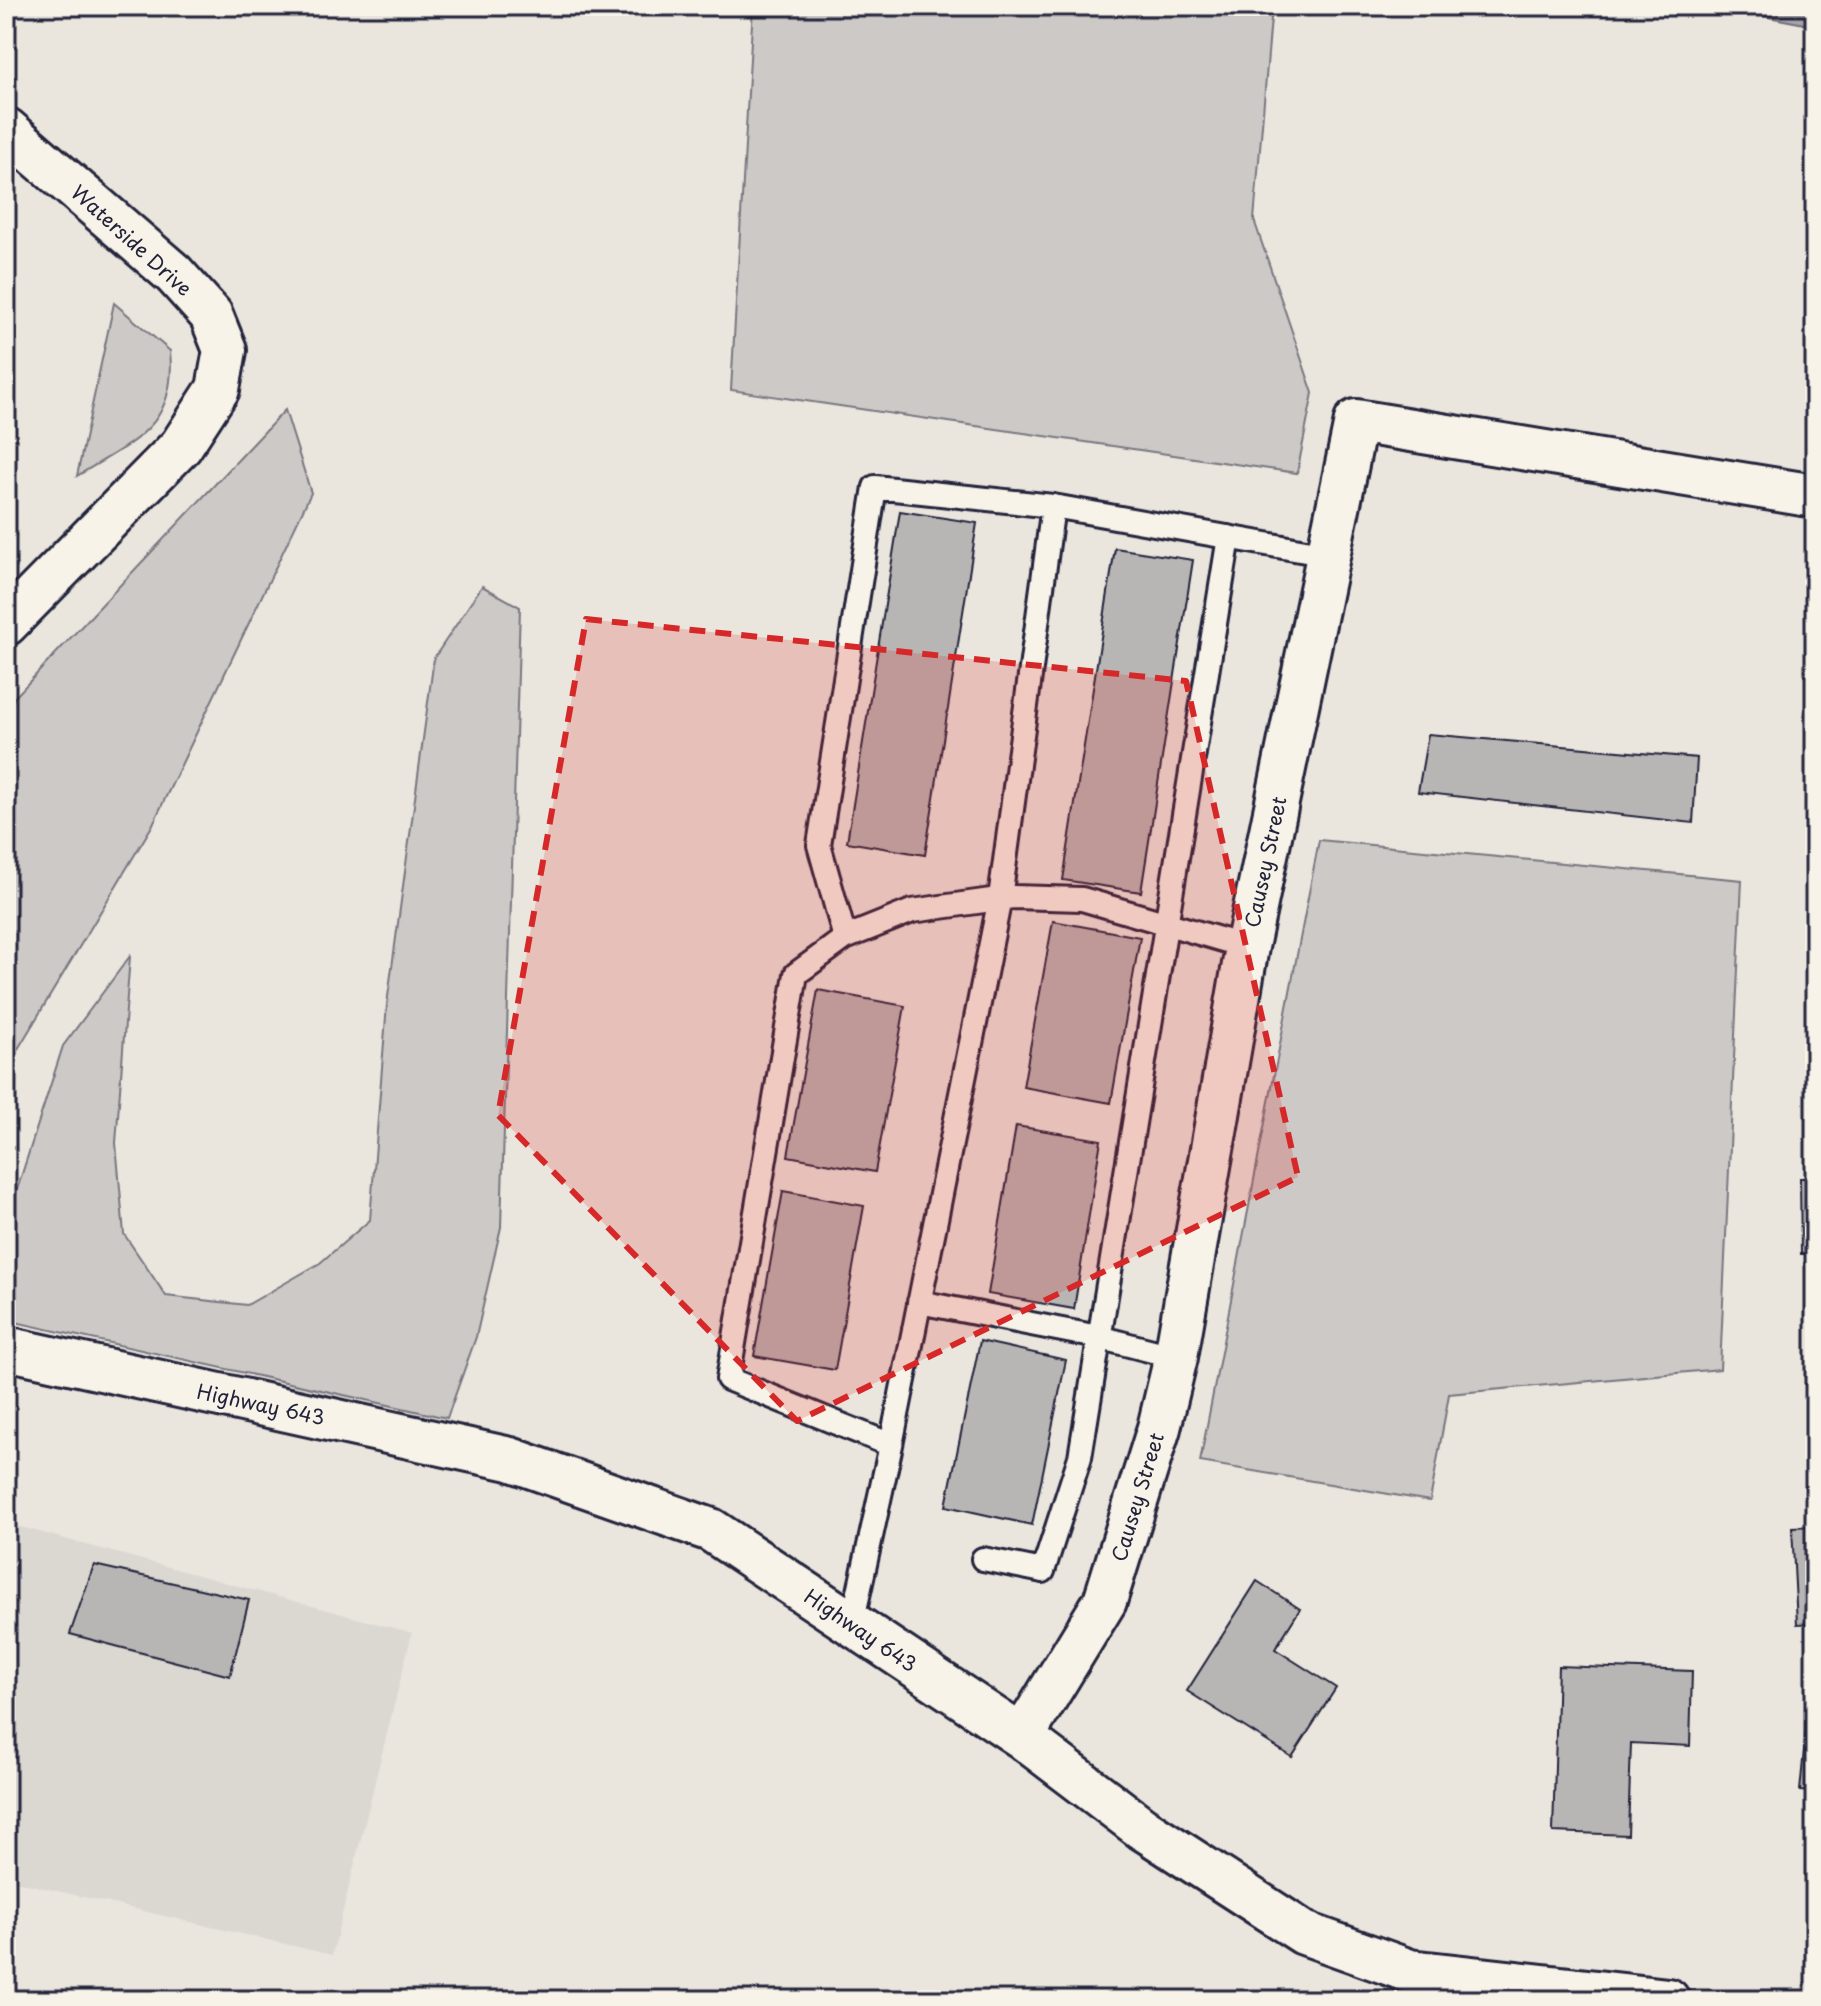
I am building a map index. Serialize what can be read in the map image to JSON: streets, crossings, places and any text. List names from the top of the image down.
{
  "streets": {
    "street": ["Waterside Drive", "Causey Street", "Highway 643"]
  },
  "crossings": [
    ["Causey Street", "Highway 643"]
  ]
}
